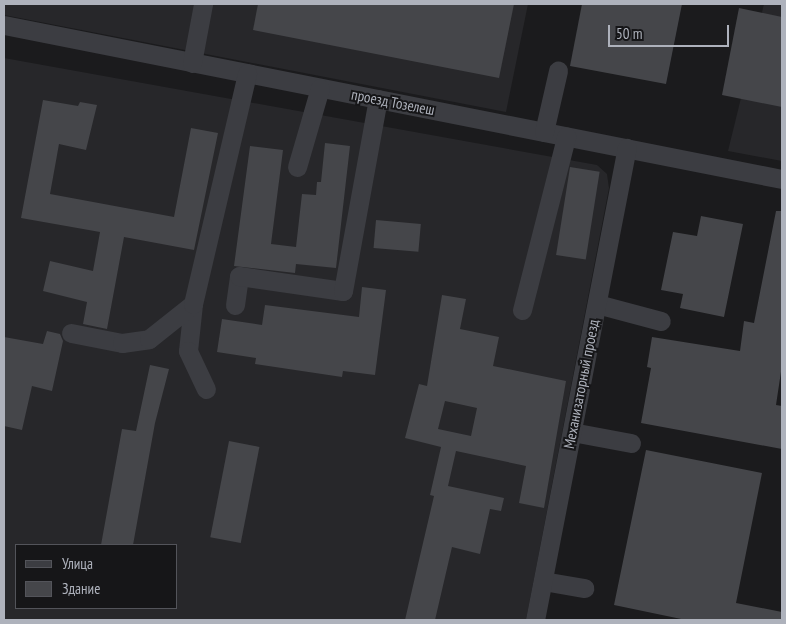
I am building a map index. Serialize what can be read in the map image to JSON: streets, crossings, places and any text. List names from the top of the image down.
{
  "streets": {
    "street": ["проезд Тозелеш", "Механизаторный проезд"]
  },
  "crossings": [
    ["проезд Тозелеш", "Механизаторный проезд"]
  ],
  "legend": ["Улица", "Здание"],
  "scale_bar": "50 m"
}
